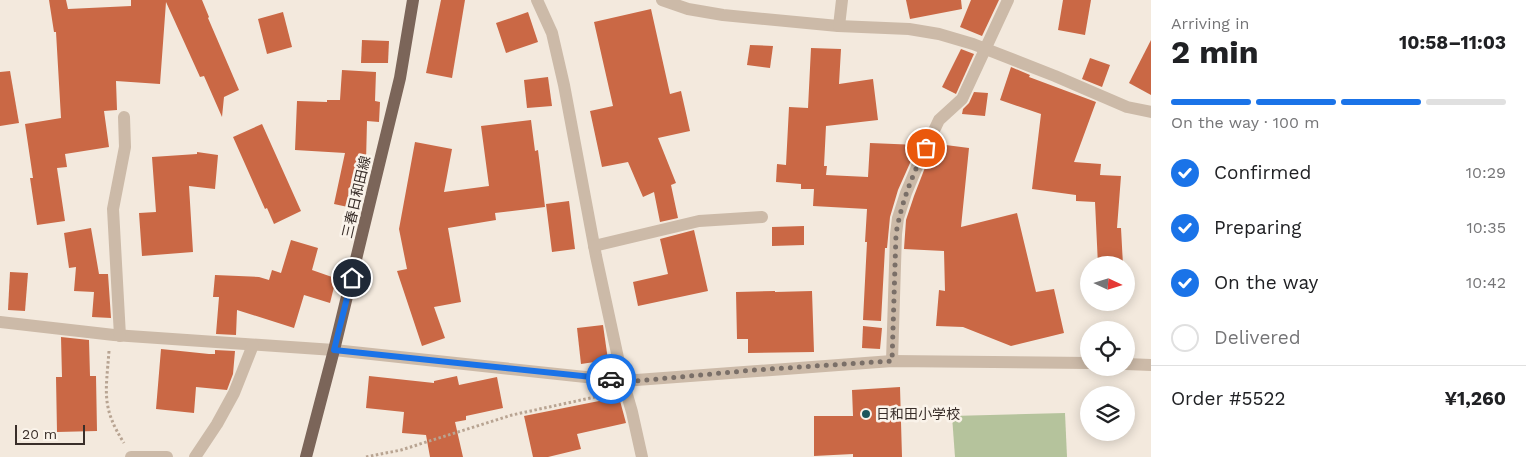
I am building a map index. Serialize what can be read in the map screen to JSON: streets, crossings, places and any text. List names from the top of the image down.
{
  "streets": {
    "main road": ["三春日和田線"]
  },
  "places": ["日和田小学校"],
  "scale_bar": "20 m",
  "north": "right",
  "page": {
    "heading": ["2 min", "Arriving in", "10:58–11:03"],
    "panel": ["Order #5522", "¥1,260"],
    "bar": "On the way · 100 m",
    "list": [
      ["Confirmed", "10:29"],
      ["Preparing", "10:35"],
      ["On the way", "10:42"],
      "Delivered"
    ],
    "scale": "20 m"
  }
}
